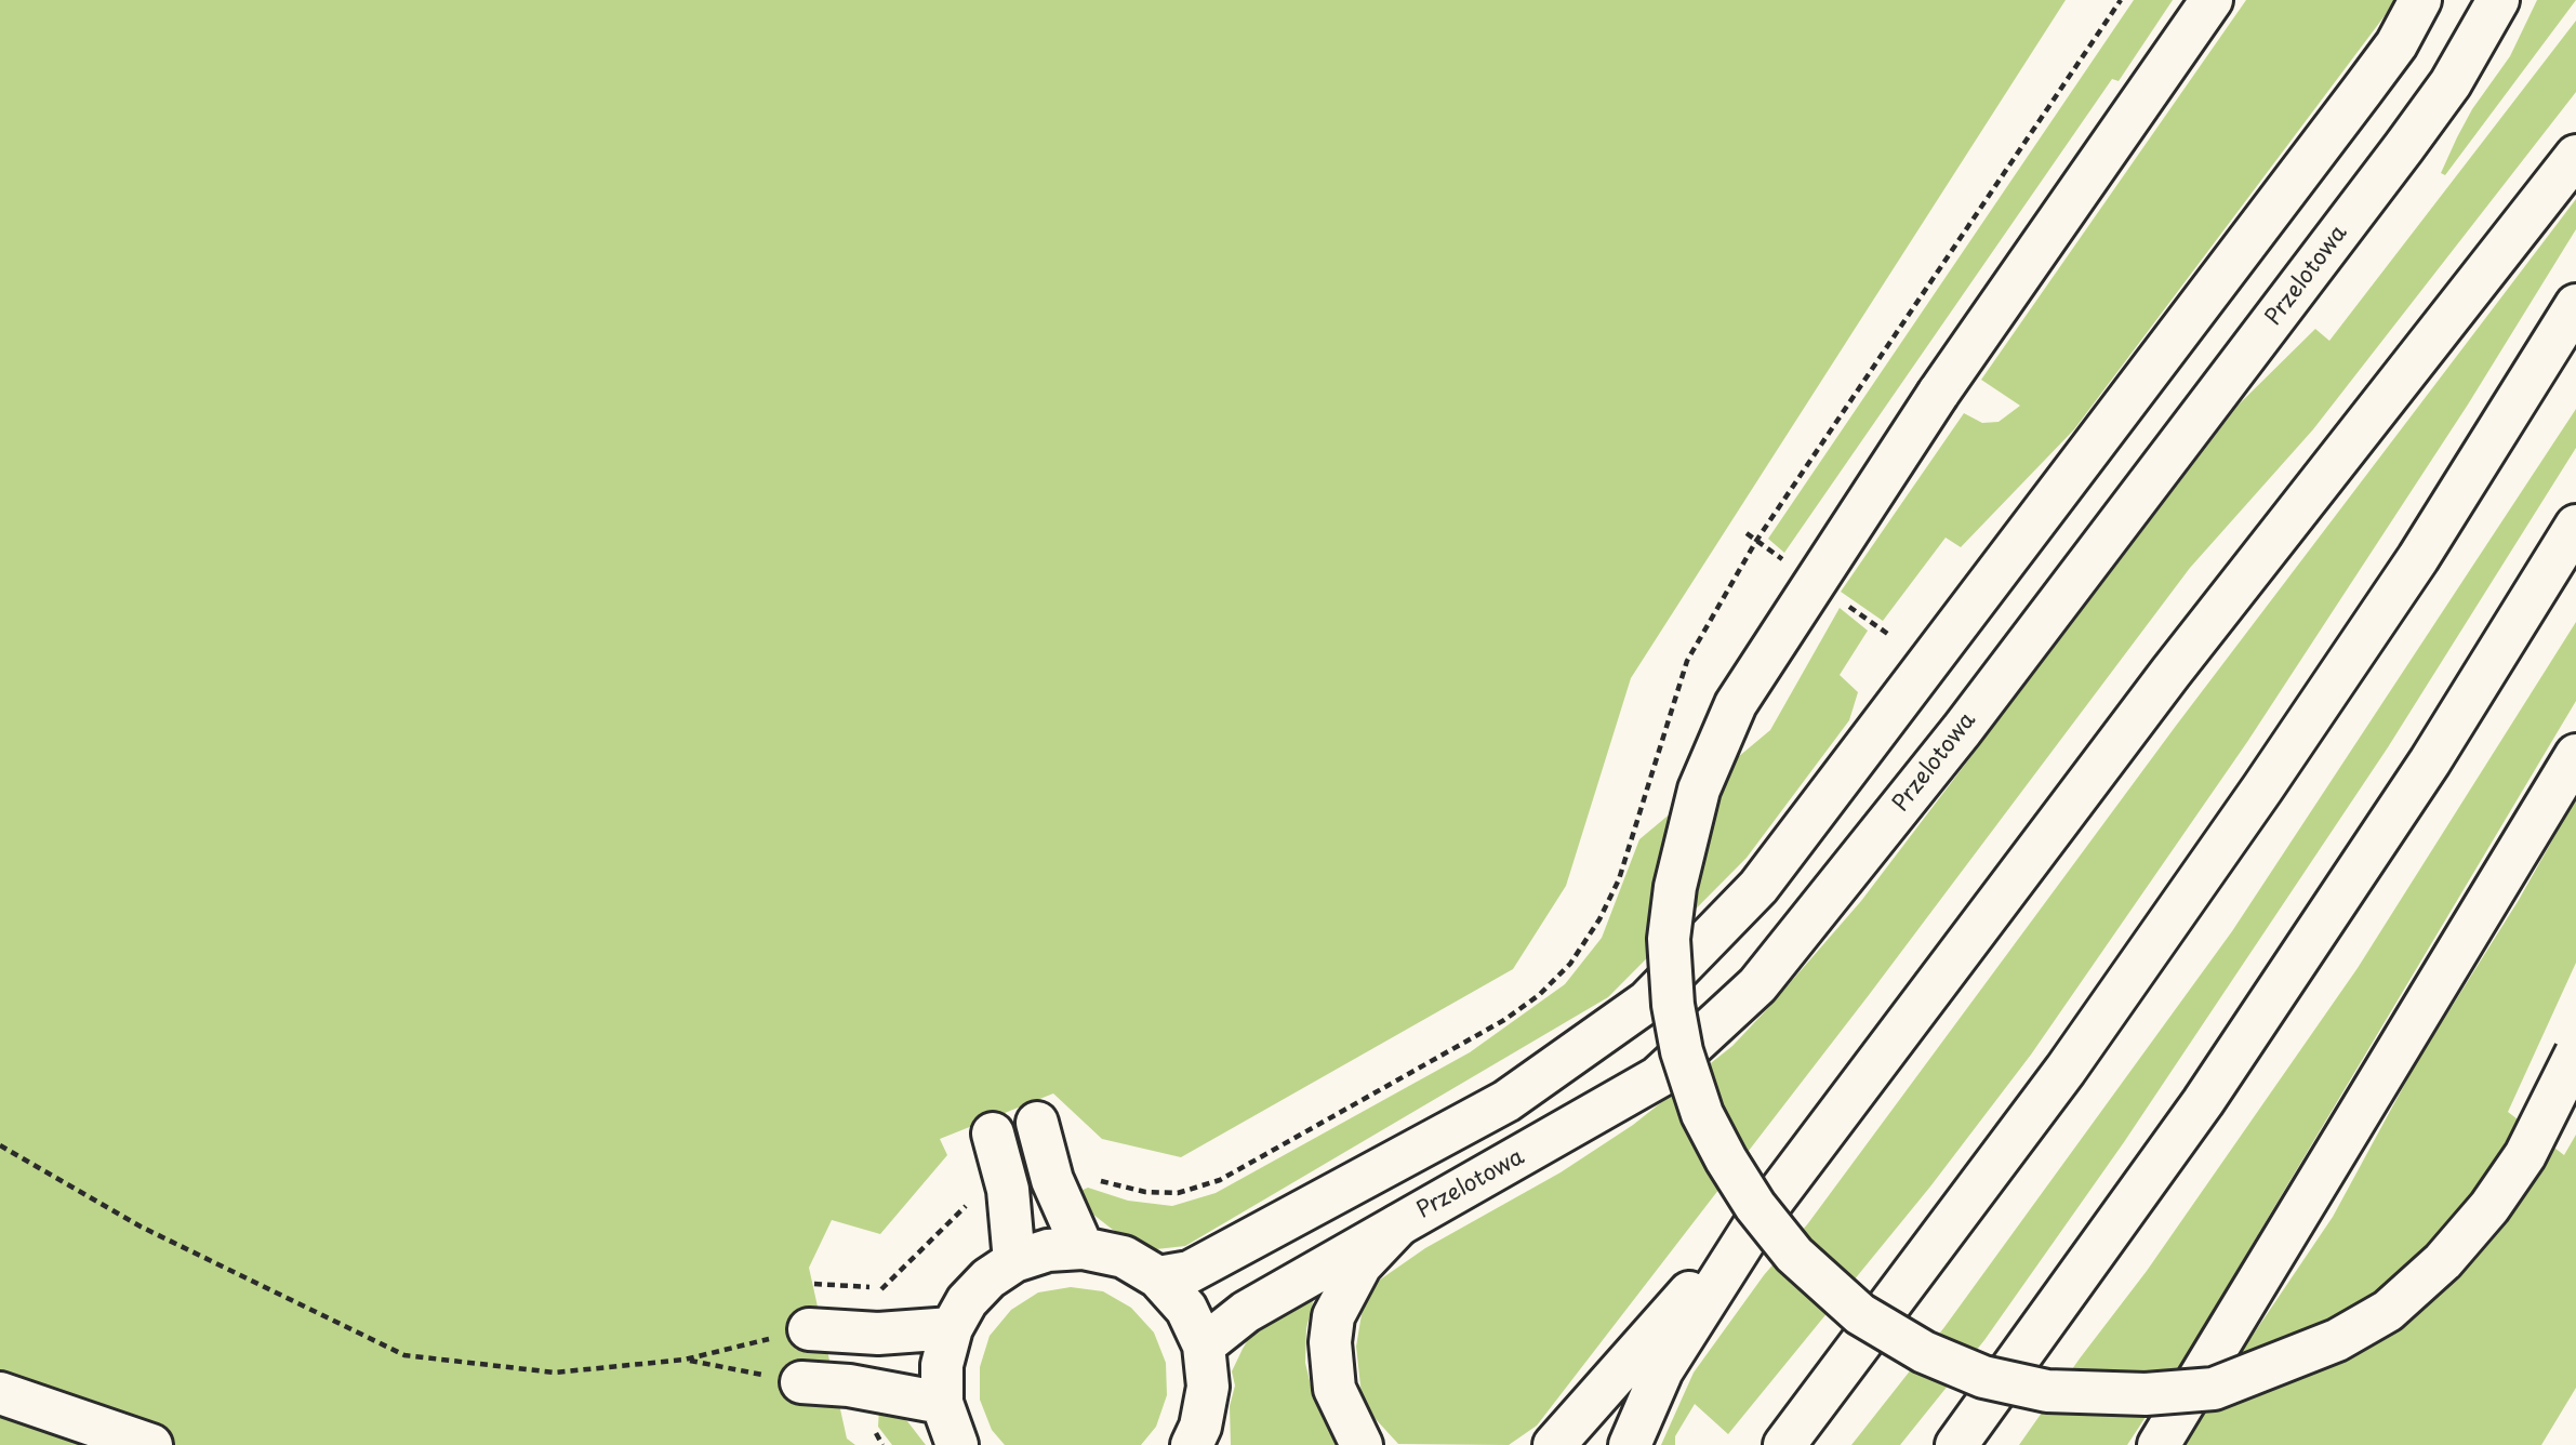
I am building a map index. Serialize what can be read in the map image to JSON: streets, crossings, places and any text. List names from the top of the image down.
{
  "streets": {
    "main road": ["Przelotowa"]
  }
}
